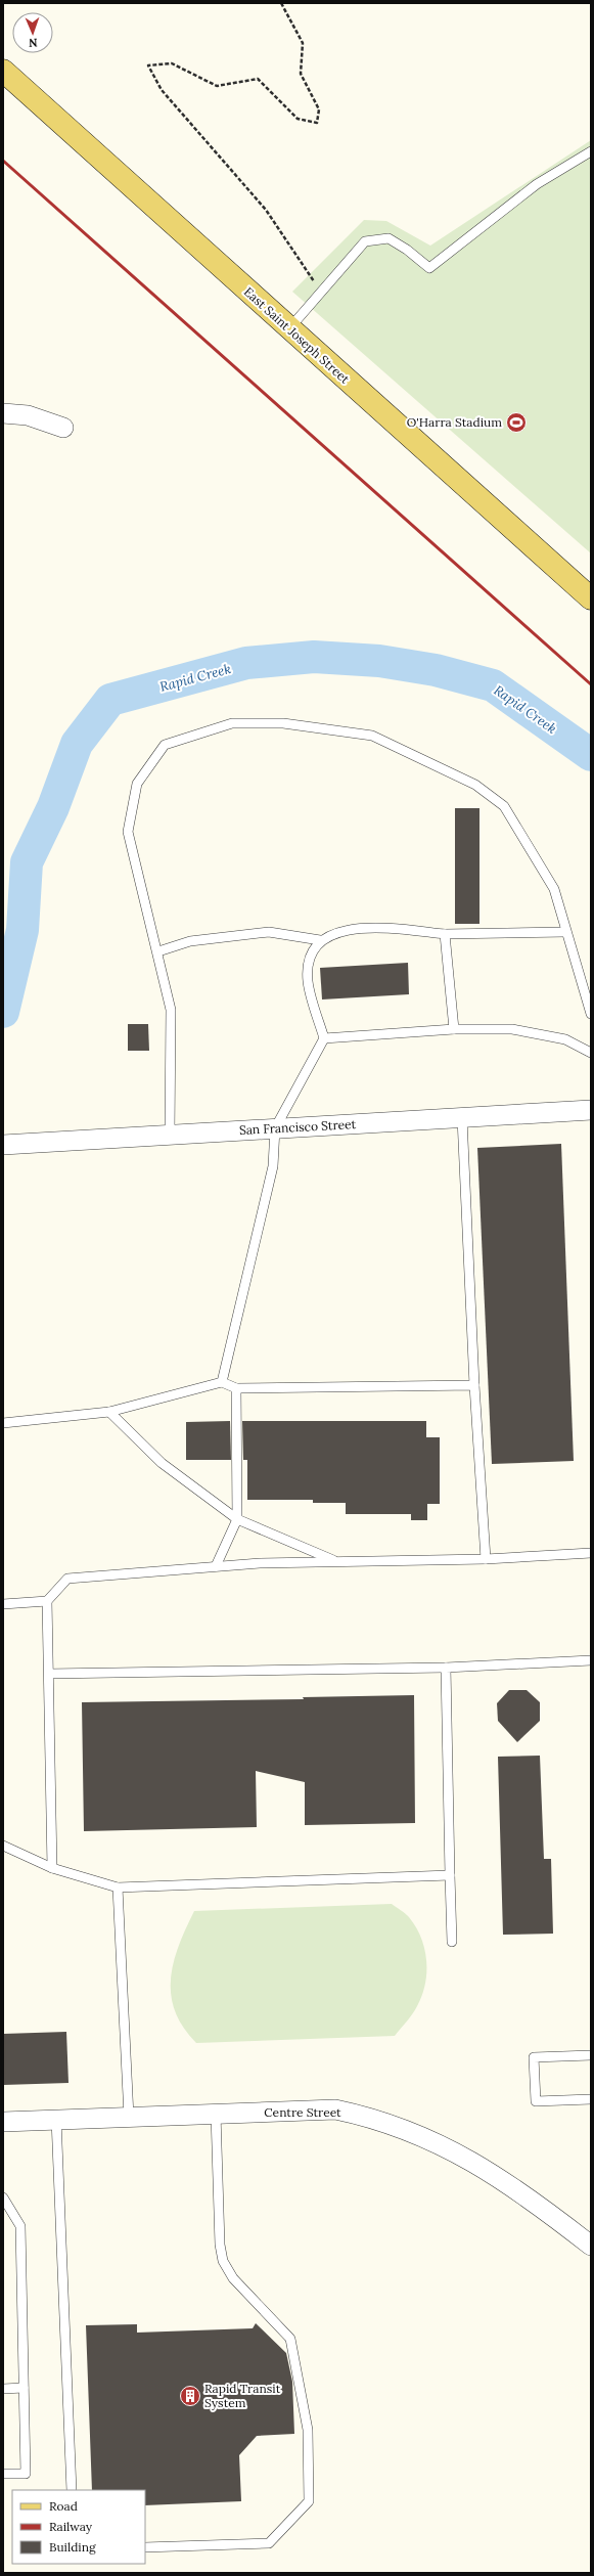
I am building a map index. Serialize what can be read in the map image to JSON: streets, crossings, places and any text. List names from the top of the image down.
{
  "streets": {
    "main road": ["East Saint Joseph Street"],
    "street": ["San Francisco Street", "Centre Street"]
  },
  "water": ["Rapid Creek"],
  "places": {
    "sports": ["O'Harra Stadium"],
    "building": ["Rapid Transit System"]
  },
  "legend": ["Road", "Railway", "Building"],
  "north": "bottom"
}
